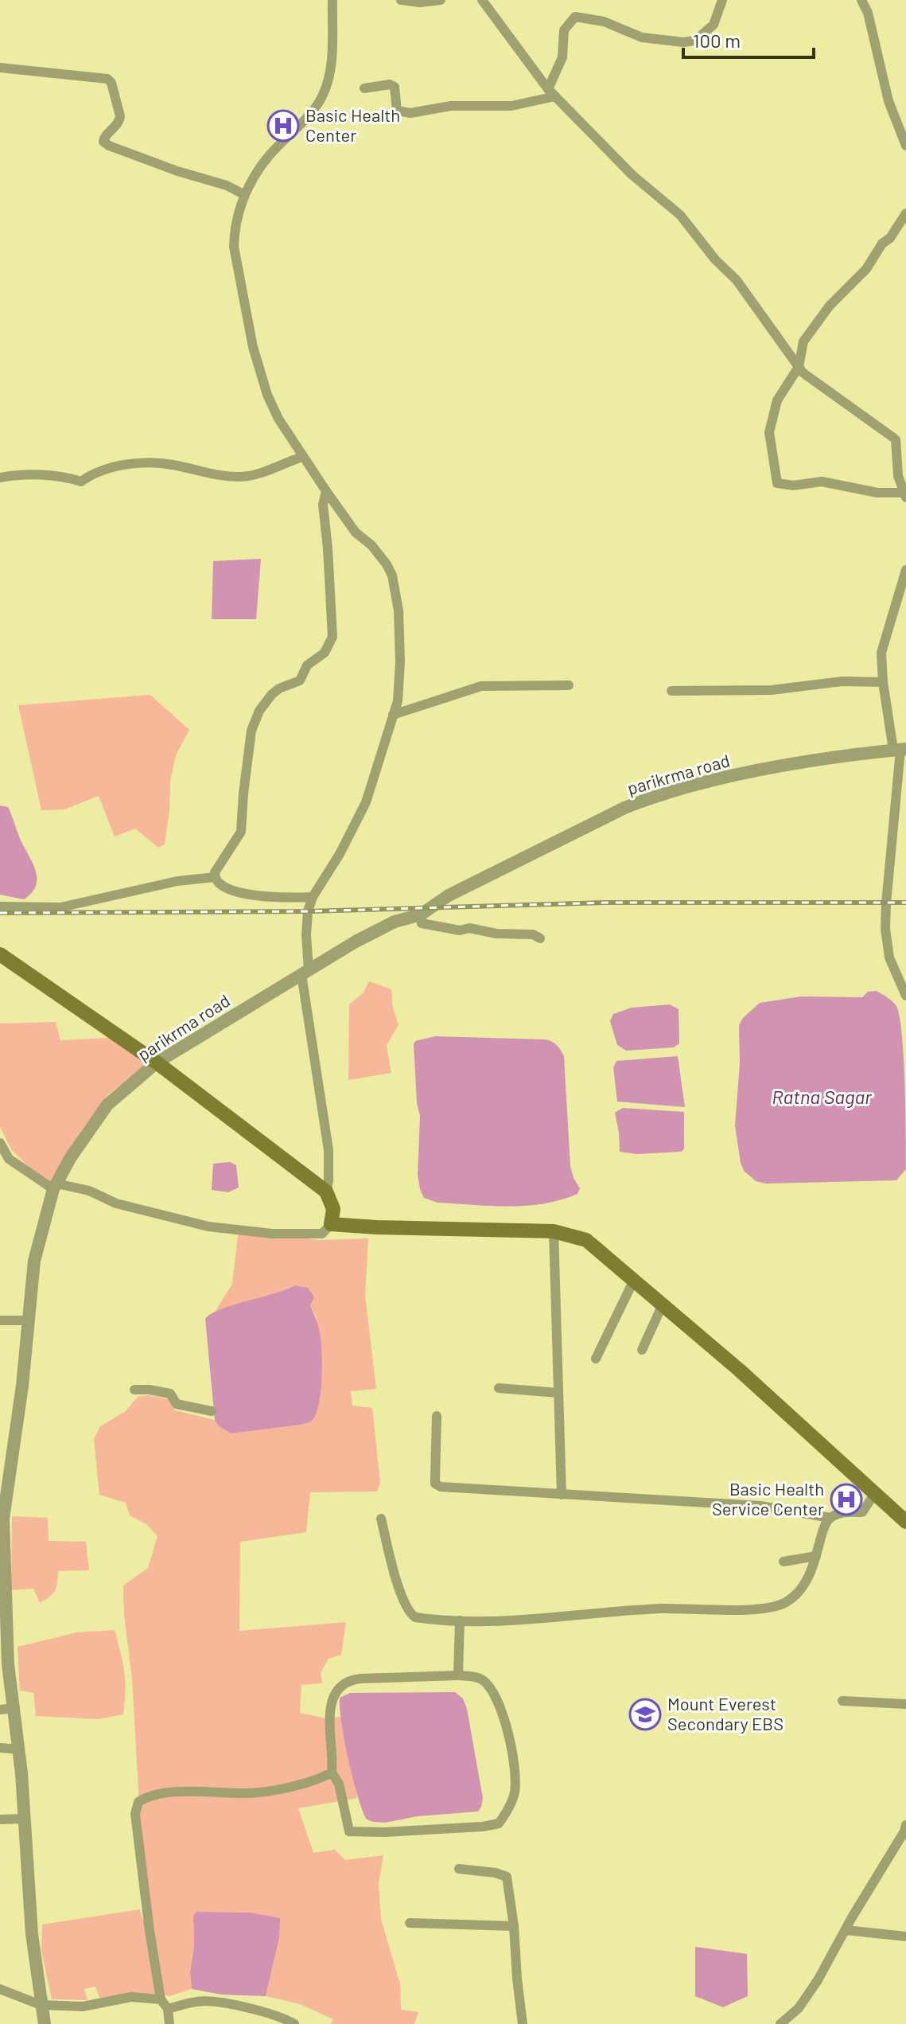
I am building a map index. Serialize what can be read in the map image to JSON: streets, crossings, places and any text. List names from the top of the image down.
{
  "streets": {
    "street": ["parikrma road"]
  },
  "water": ["Ratna Sagar"],
  "places": {
    "hospital": ["Basic Health Center", "Basic Health Service Center"],
    "school or university": ["Mount Everest Secondary EBS"]
  },
  "scale_bar": "100 m"
}
